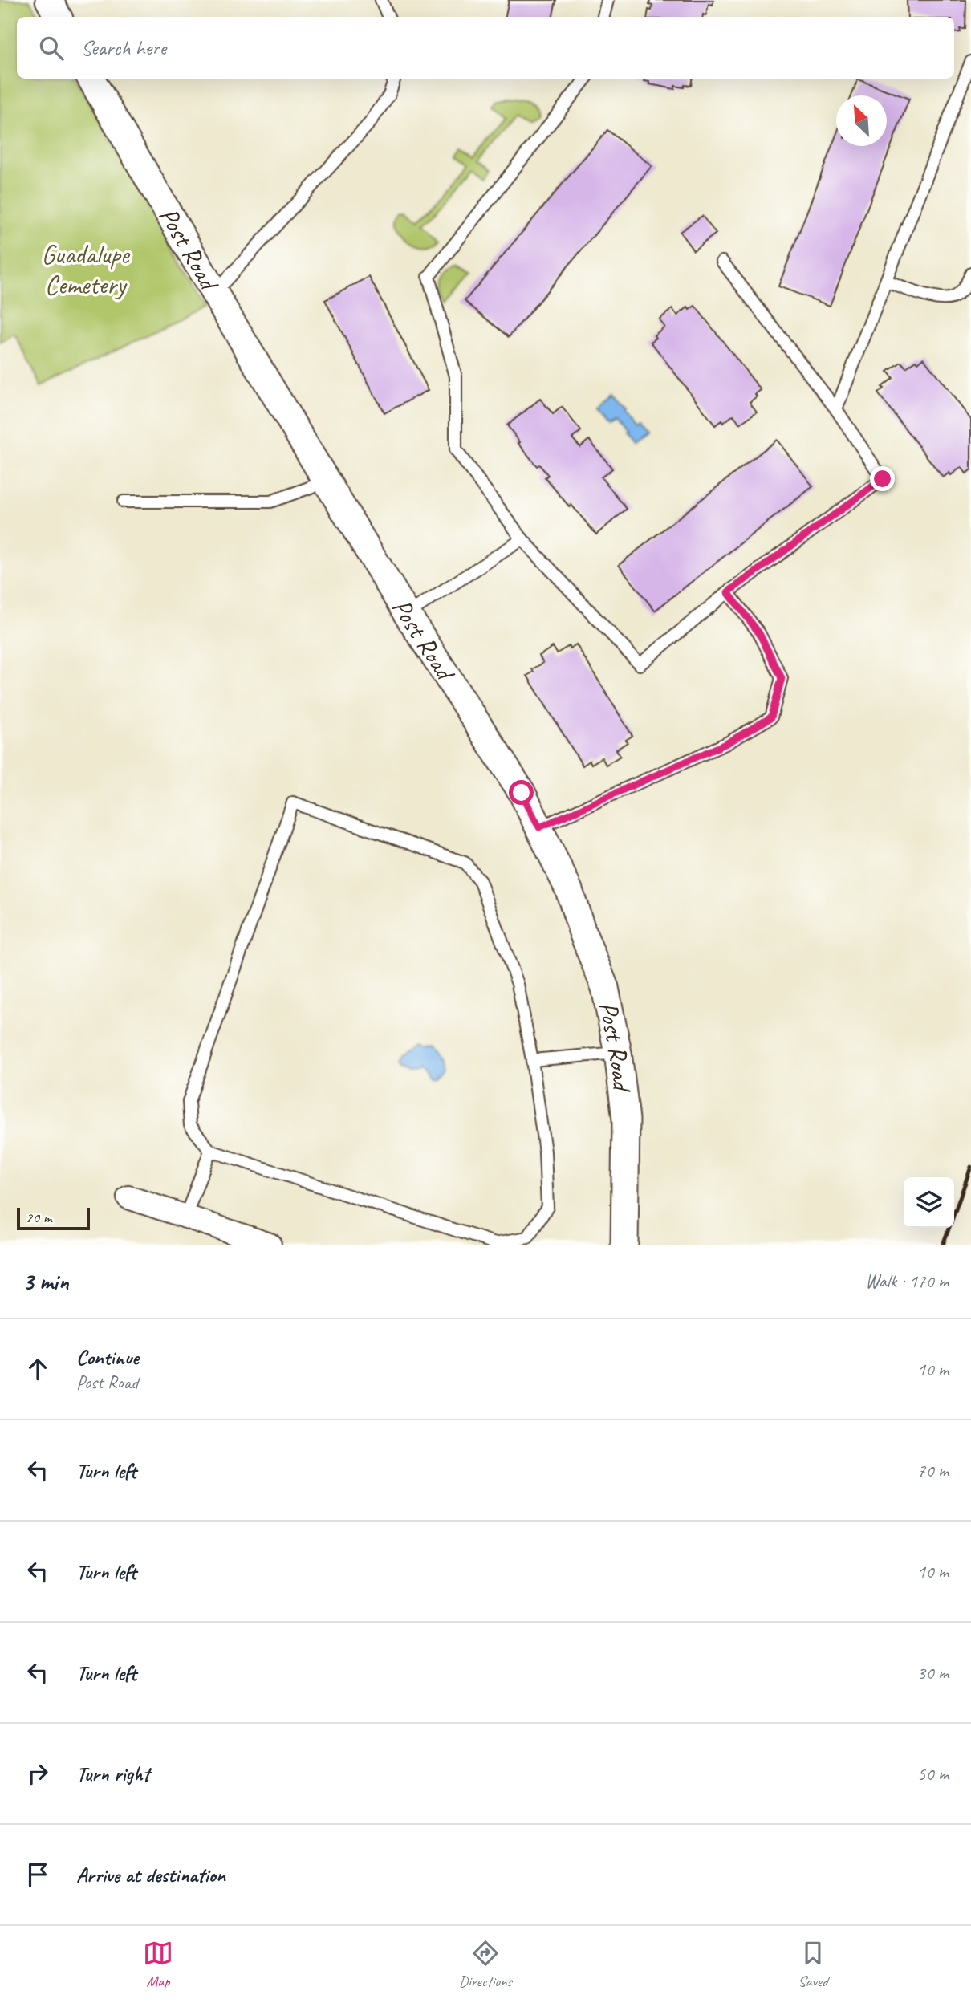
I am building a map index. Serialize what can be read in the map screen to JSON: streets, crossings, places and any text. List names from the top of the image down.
{
  "streets": {
    "street": ["Post Road"]
  },
  "parks": ["Guadalupe Cemetery"],
  "scale_bar": "20 m",
  "north": "top left",
  "page": {
    "search": "Search here",
    "scale": "20 m",
    "heading": ["3 min", "Walk · 170 m"],
    "list": [
      ["Continue", "Post Road", "10 m"],
      ["Turn left", "70 m"],
      ["Turn left", "10 m"],
      ["Turn left", "30 m"],
      ["Turn right", "50 m"],
      "Arrive at destination"
    ],
    "nav": ["Map", "Directions", "Saved"]
  }
}
